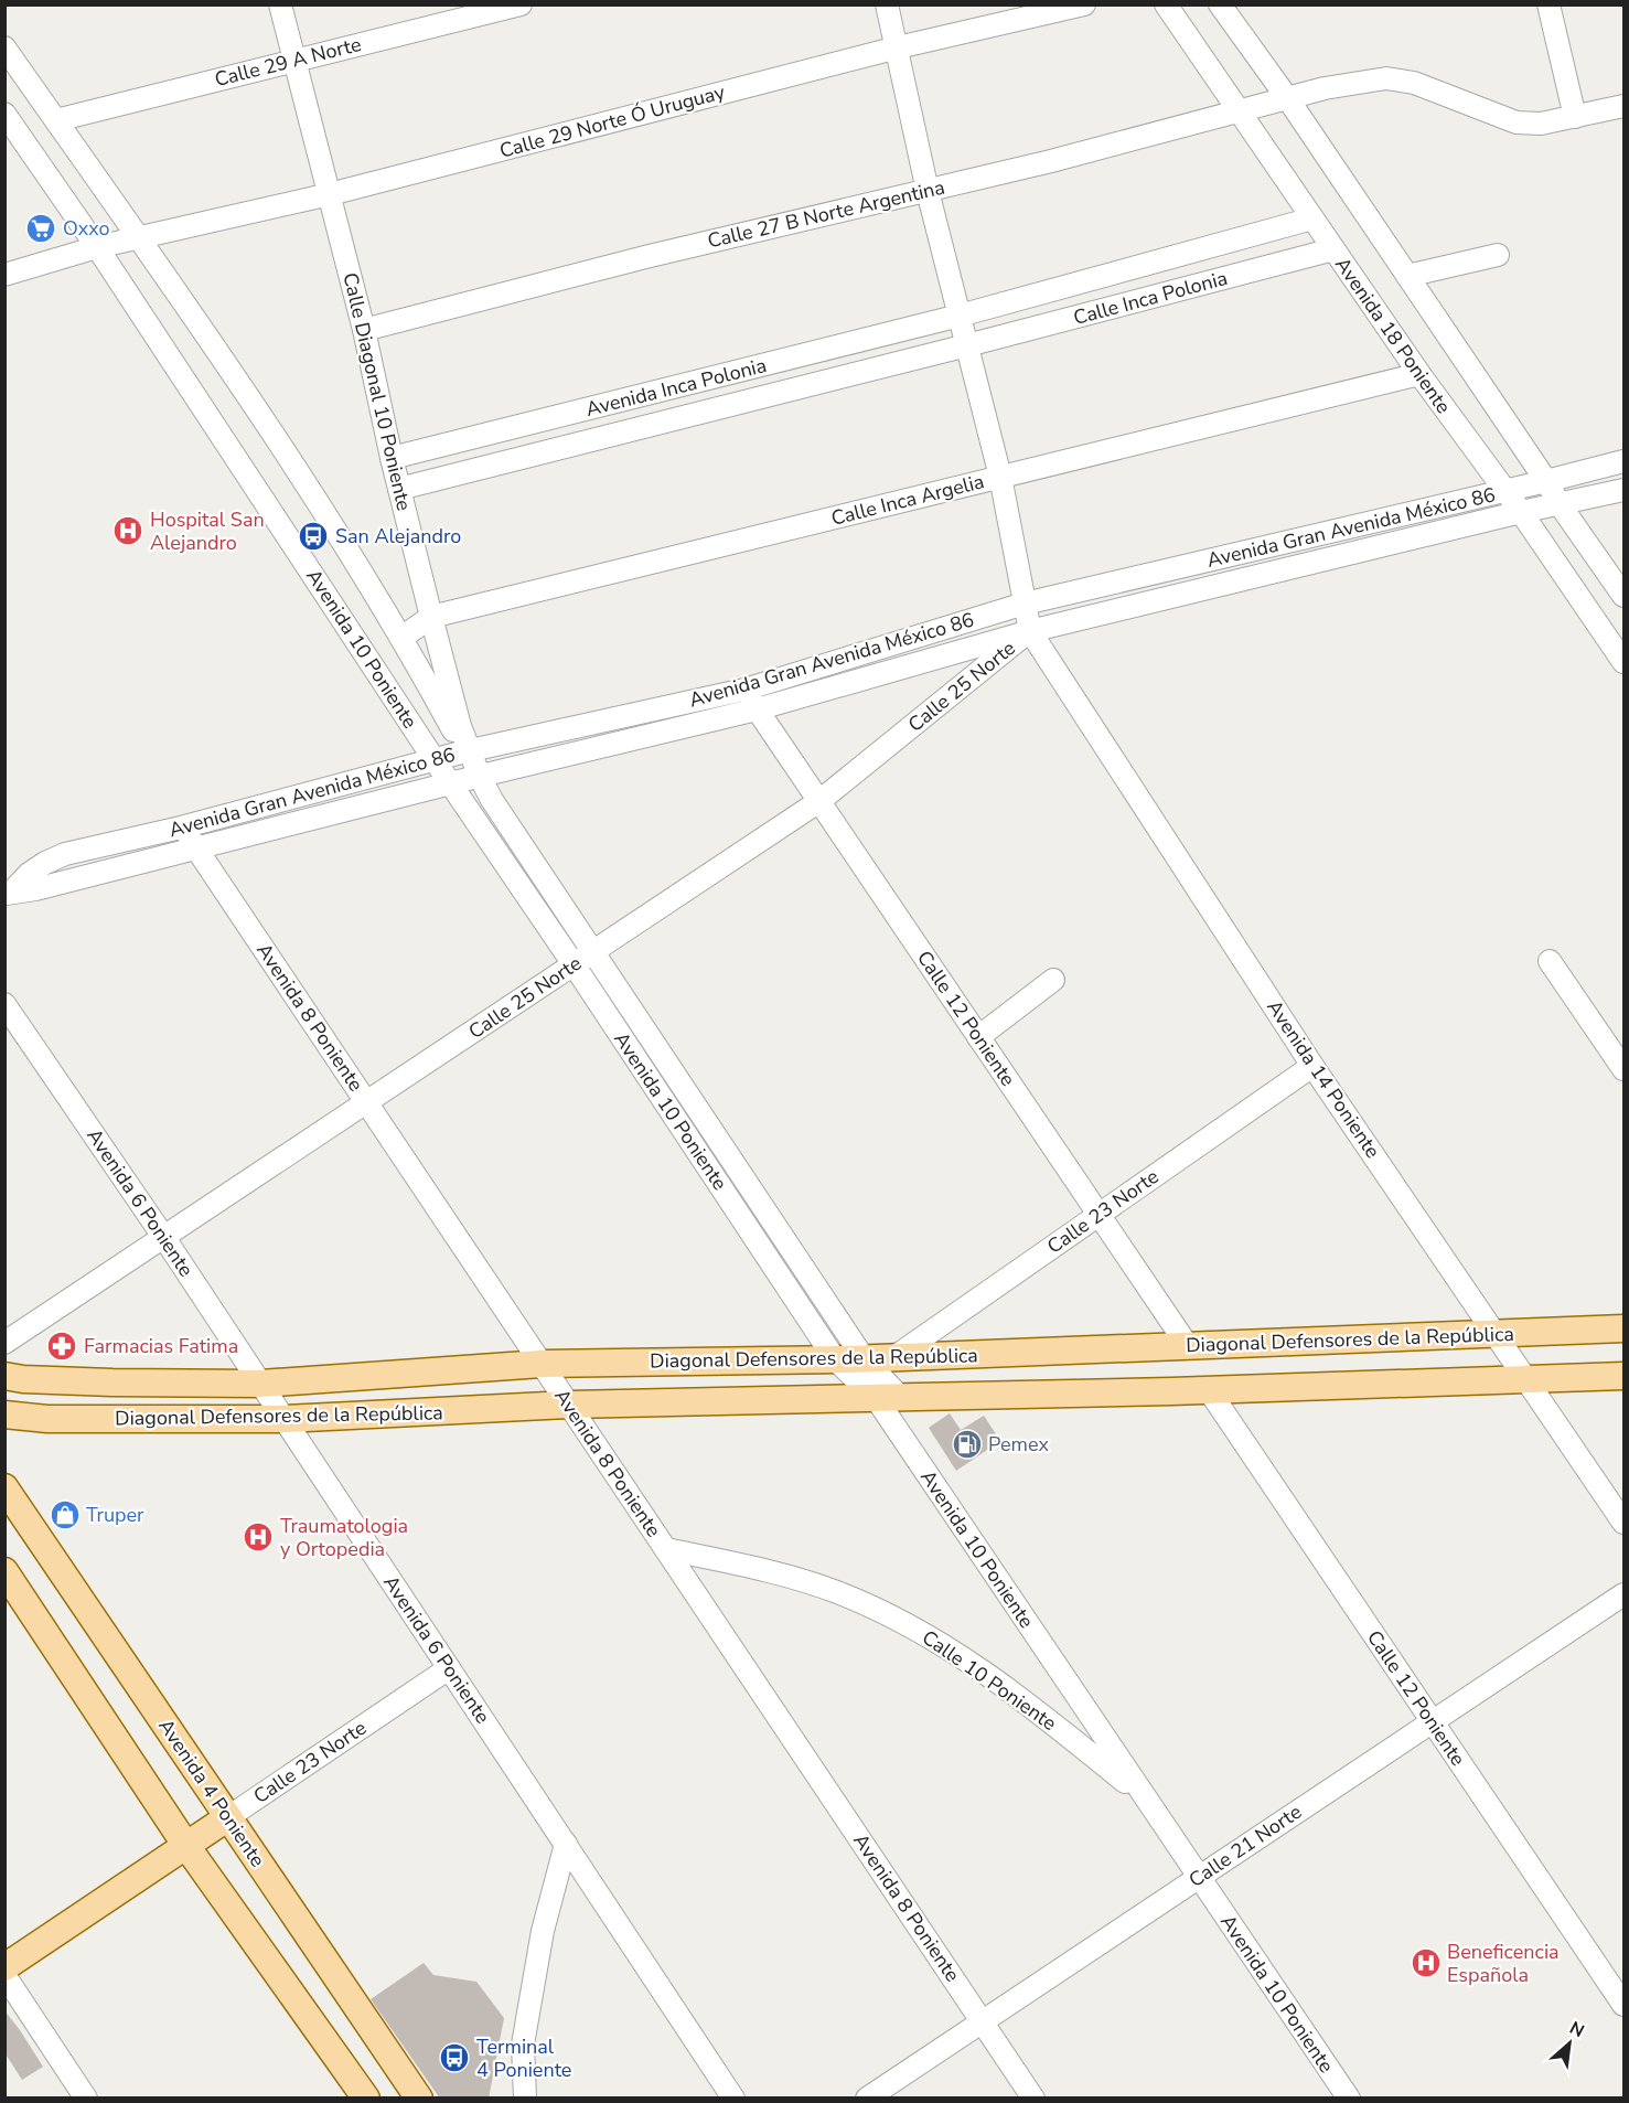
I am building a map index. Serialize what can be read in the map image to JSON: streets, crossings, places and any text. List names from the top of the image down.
{
  "streets": {
    "main road": ["Calle 23 Norte", "Diagonal Defensores de la República", "Avenida 4 Poniente"],
    "street": [
      "Calle 29 A Norte",
      "Calle 29 Norte Ó Uruguay",
      "Calle 27 B Norte Argentina",
      "Calle Inca Polonia",
      "Avenida 18 Poniente",
      "Avenida Inca Polonia",
      "Calle Diagonal 10 Poniente",
      "Calle Inca Argelia",
      "Avenida Gran Avenida México 86",
      "Avenida 10 Poniente",
      "Calle 25 Norte",
      "Avenida 8 Poniente",
      "Calle 12 Poniente",
      "Avenida 14 Poniente",
      "Avenida 6 Poniente",
      "Calle 10 Poniente",
      "Calle 21 Norte"
    ]
  },
  "crossings": [
    ["Calle 29 A Norte", "Calle Diagonal 10 Poniente"],
    ["Calle 29 A Norte", "Avenida 10 Poniente"],
    ["Calle 29 Norte Ó Uruguay", "Calle Diagonal 10 Poniente"],
    ["Calle 29 Norte Ó Uruguay", "Avenida 10 Poniente"],
    ["Calle 27 B Norte Argentina", "Avenida 18 Poniente"],
    ["Calle 27 B Norte Argentina", "Calle Diagonal 10 Poniente"],
    ["Calle Inca Polonia", "Avenida 18 Poniente"],
    ["Calle Inca Polonia", "Avenida Inca Polonia"],
    ["Avenida 18 Poniente", "Calle Inca Argelia"],
    ["Avenida 18 Poniente", "Avenida Gran Avenida México 86"],
    ["Avenida Inca Polonia", "Calle Diagonal 10 Poniente"],
    ["Calle Diagonal 10 Poniente", "Calle Inca Argelia"],
    ["Calle Diagonal 10 Poniente", "Avenida Gran Avenida México 86"],
    ["Calle Diagonal 10 Poniente", "Avenida 10 Poniente"],
    ["Calle Inca Argelia", "Avenida 10 Poniente"],
    ["Avenida Gran Avenida México 86", "Avenida 10 Poniente"],
    ["Avenida Gran Avenida México 86", "Calle 25 Norte"],
    ["Avenida Gran Avenida México 86", "Avenida 8 Poniente"],
    ["Avenida Gran Avenida México 86", "Calle 12 Poniente"],
    ["Avenida Gran Avenida México 86", "Avenida 14 Poniente"],
    ["Avenida 10 Poniente", "Calle 25 Norte"],
    ["Avenida 10 Poniente", "Diagonal Defensores de la República"],
    ["Avenida 10 Poniente", "Calle 10 Poniente"],
    ["Avenida 10 Poniente", "Calle 21 Norte"],
    ["Calle 25 Norte", "Avenida 8 Poniente"],
    ["Calle 25 Norte", "Calle 12 Poniente"],
    ["Calle 25 Norte", "Avenida 14 Poniente"],
    ["Calle 25 Norte", "Avenida 6 Poniente"],
    ["Avenida 8 Poniente", "Diagonal Defensores de la República"],
    ["Avenida 8 Poniente", "Calle 10 Poniente"],
    ["Avenida 8 Poniente", "Calle 21 Norte"],
    ["Calle 12 Poniente", "Calle 23 Norte"],
    ["Calle 12 Poniente", "Diagonal Defensores de la República"],
    ["Calle 12 Poniente", "Calle 21 Norte"],
    ["Avenida 14 Poniente", "Calle 23 Norte"],
    ["Avenida 14 Poniente", "Diagonal Defensores de la República"],
    ["Avenida 6 Poniente", "Calle 23 Norte"],
    ["Avenida 6 Poniente", "Diagonal Defensores de la República"],
    ["Calle 23 Norte", "Diagonal Defensores de la República"],
    ["Calle 23 Norte", "Avenida 4 Poniente"]
  ],
  "places": {
    "supermarket": ["Oxxo"],
    "hospital": ["Hospital San Alejandro", "Traumatologia y Ortopedia", "Beneficencia Española"],
    "bus stop": ["San Alejandro", "Terminal 4 Poniente"],
    "pharmacy": ["Farmacias Fatima"],
    "fuel station": ["Pemex"],
    "shop": ["Truper"]
  },
  "north": "top right"
}
